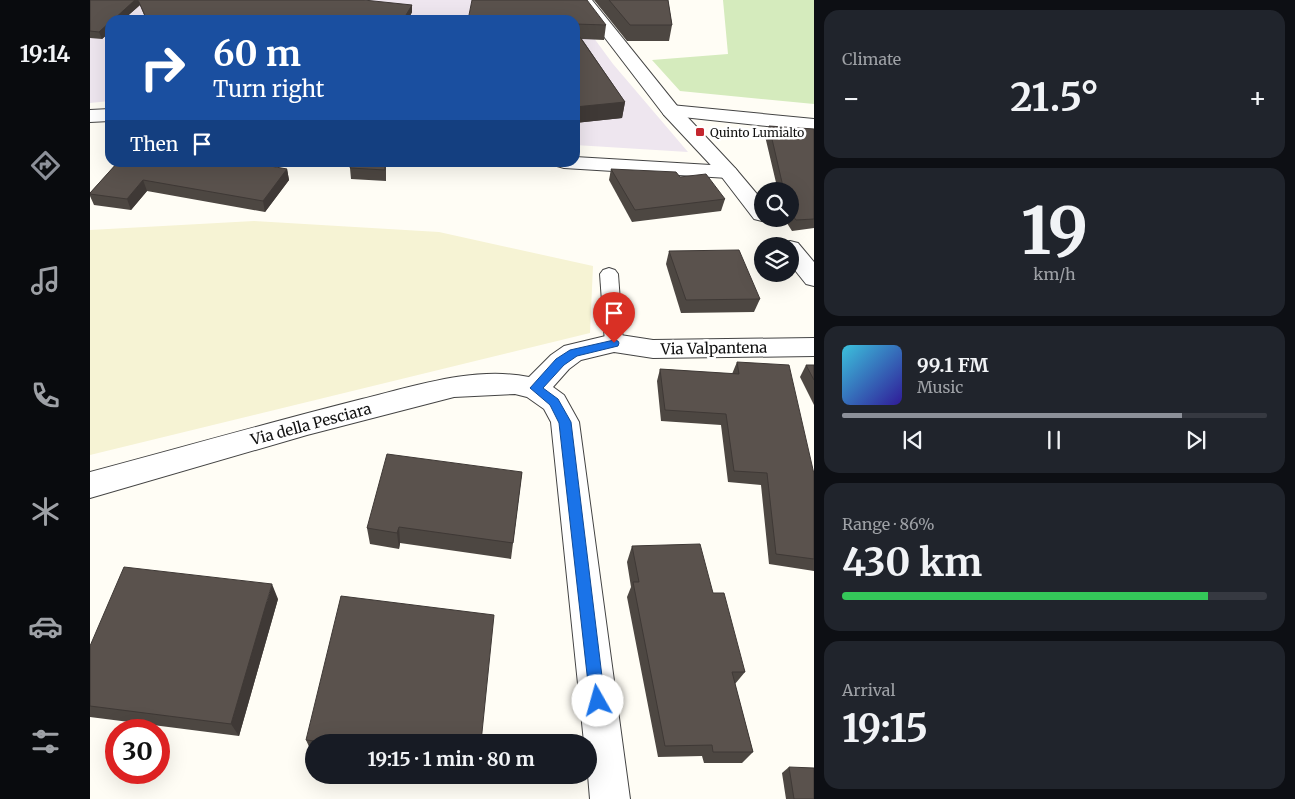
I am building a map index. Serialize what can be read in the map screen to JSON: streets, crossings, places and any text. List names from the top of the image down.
{
  "streets": {
    "street": ["Via Valpantena", "Via della Pesciara"]
  },
  "places": {
    "transit": ["Quinto Lumialto"]
  },
  "page": {
    "tabs": "19:14",
    "tile": [
      "Climate",
      ["19", "km/h"],
      ["Range · 86%", "430 km"],
      ["Arrival", "19:15"]
    ],
    "turn": ["60 m", "Turn right"],
    "heat": ["−", "21.5°", "+"],
    "then": "Then",
    "song": ["99.1 FM", "Music"],
    "limit": "30",
    "trip": "19:15 · 1 min · 80 m"
  }
}
